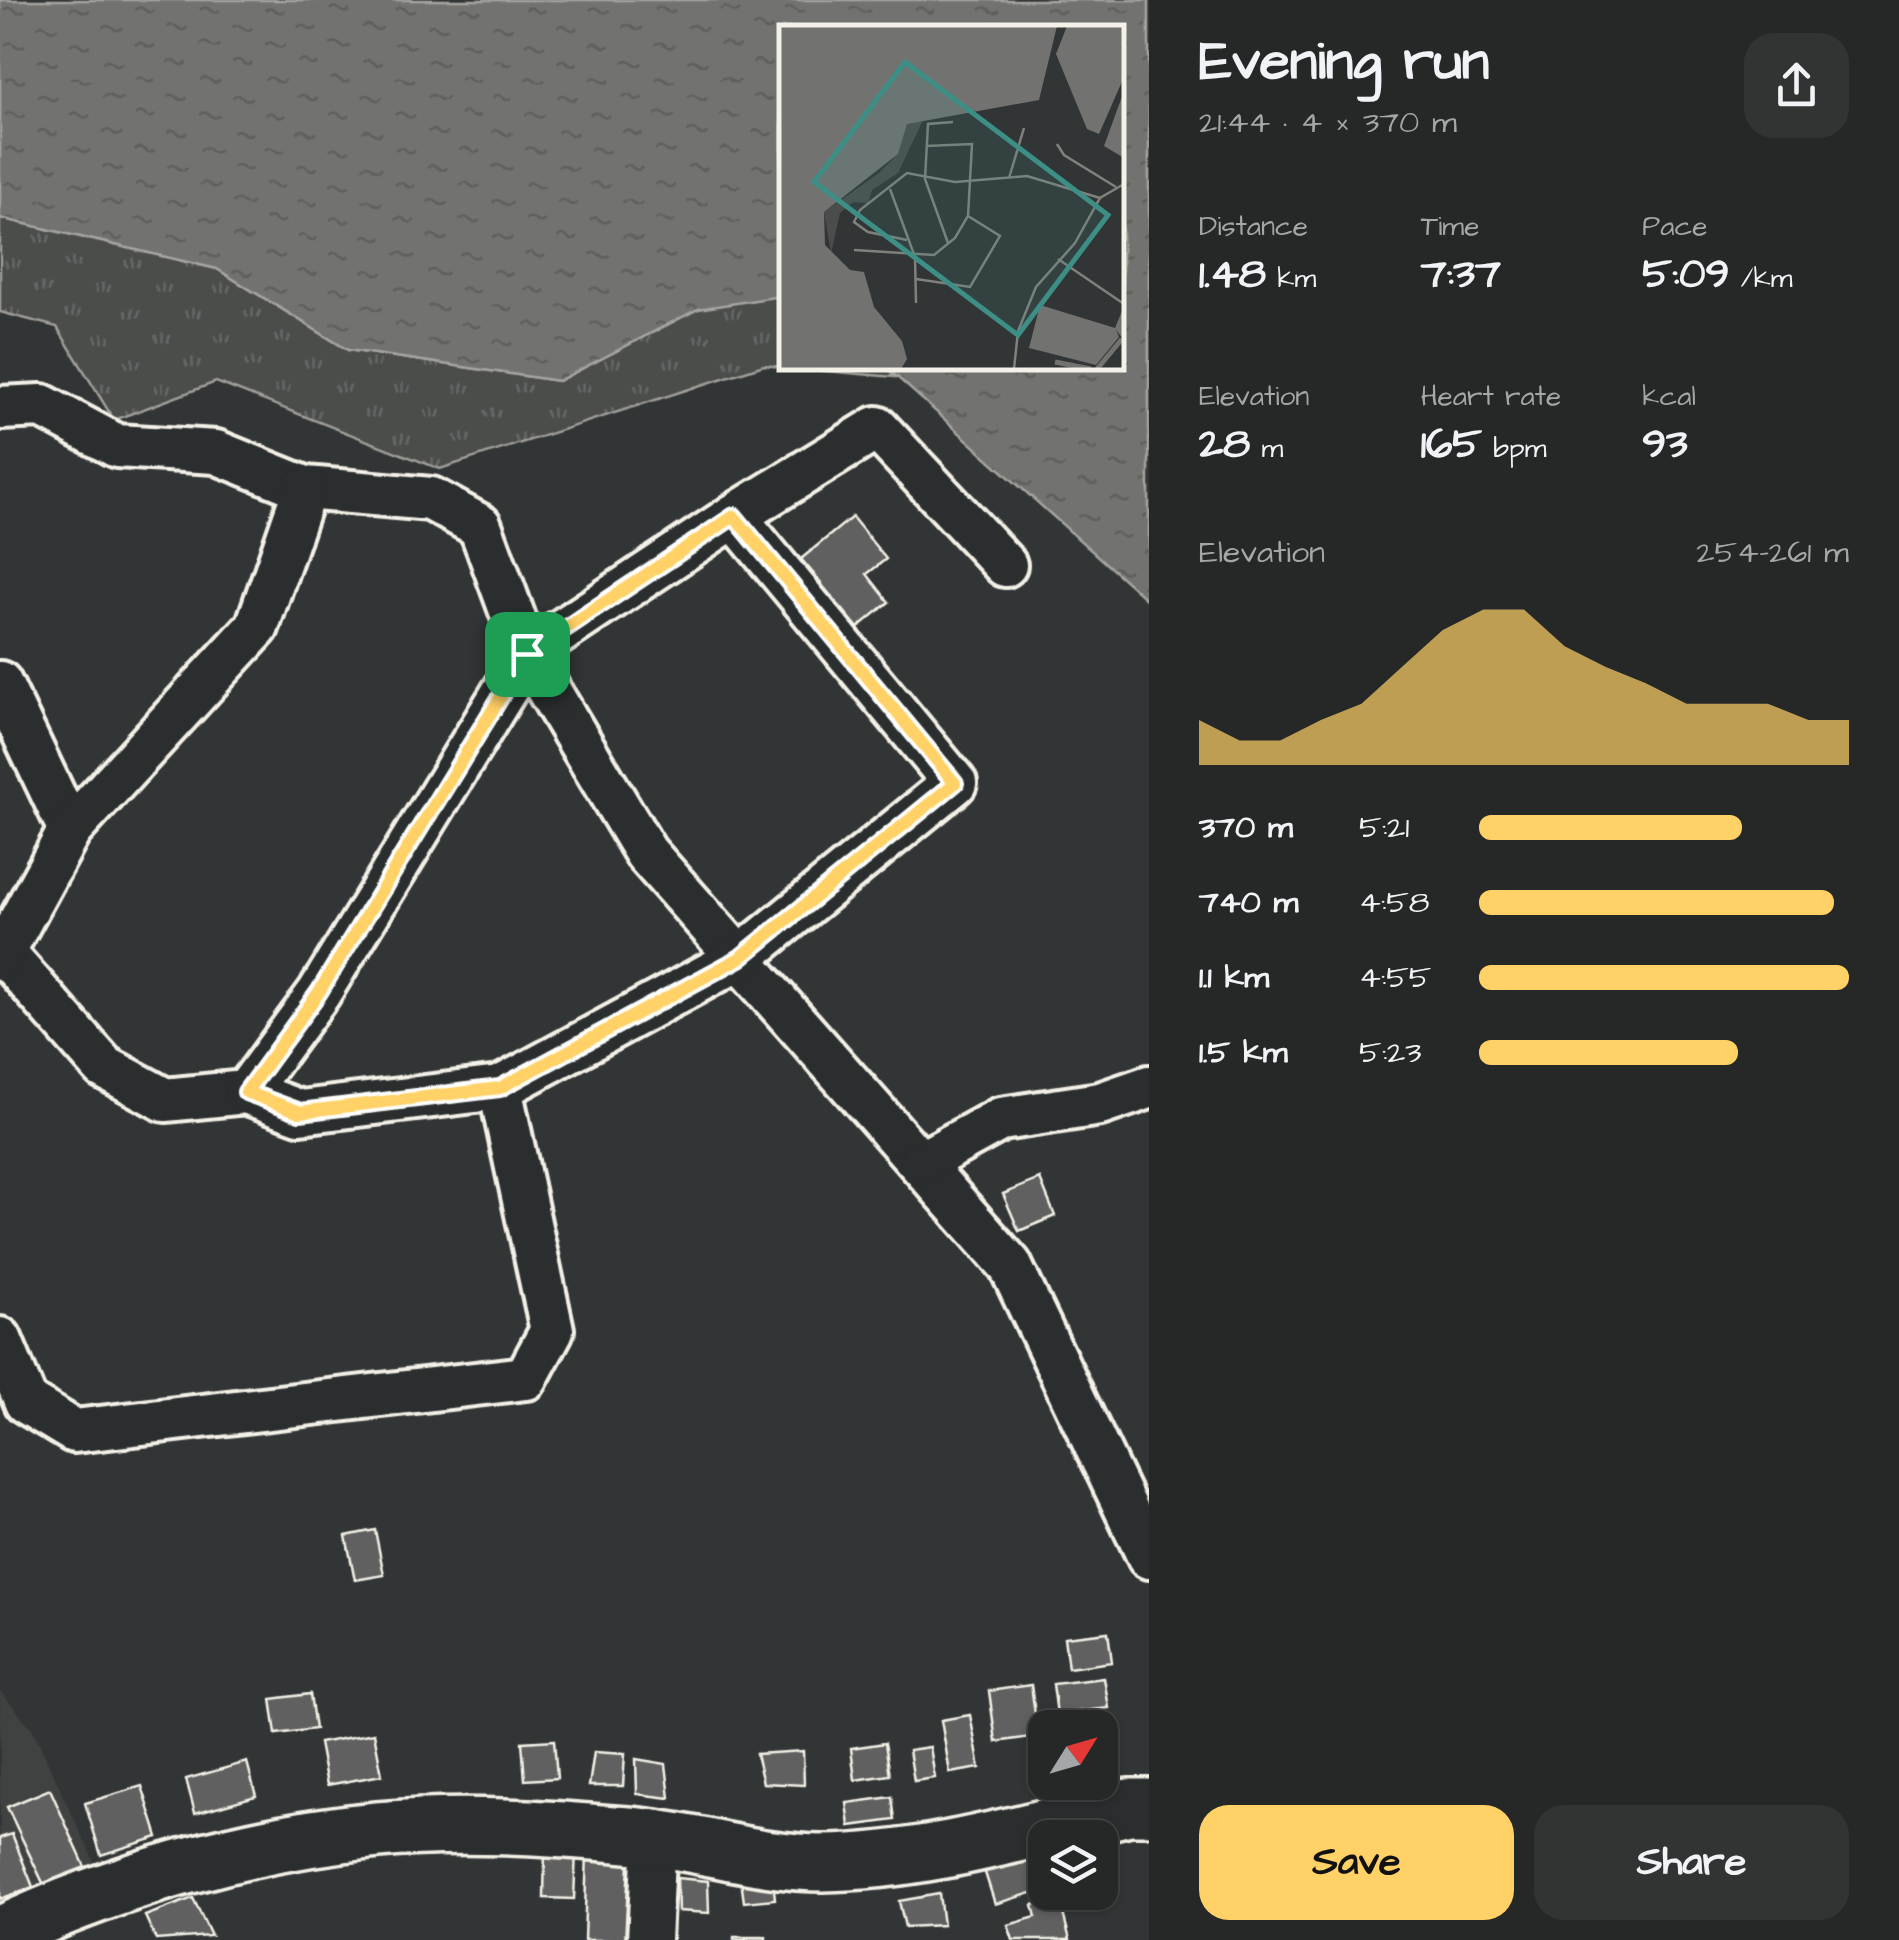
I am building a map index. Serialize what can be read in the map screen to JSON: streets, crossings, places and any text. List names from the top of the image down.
{
  "north": "top right",
  "page": {
    "heading": ["Evening run", "21:44 · 4 × 370 m"],
    "stats": [
      ["Distance", "1.48 km"],
      ["Time", "7:37"],
      ["Pace", "5:09 /km"],
      ["Elevation", "28 m"],
      ["Heart rate", "165 bpm"],
      ["kcal", "93"]
    ],
    "chart": ["Elevation", "254–261 m"],
    "list": [
      {
        "name": "370 m",
        "note": "5:21"
      },
      {
        "name": "740 m",
        "note": "4:58"
      },
      {
        "name": "1.1 km",
        "note": "4:55"
      },
      {
        "name": "1.5 km",
        "note": "5:23"
      }
    ],
    "buttons": ["Save", "Share"]
  }
}
